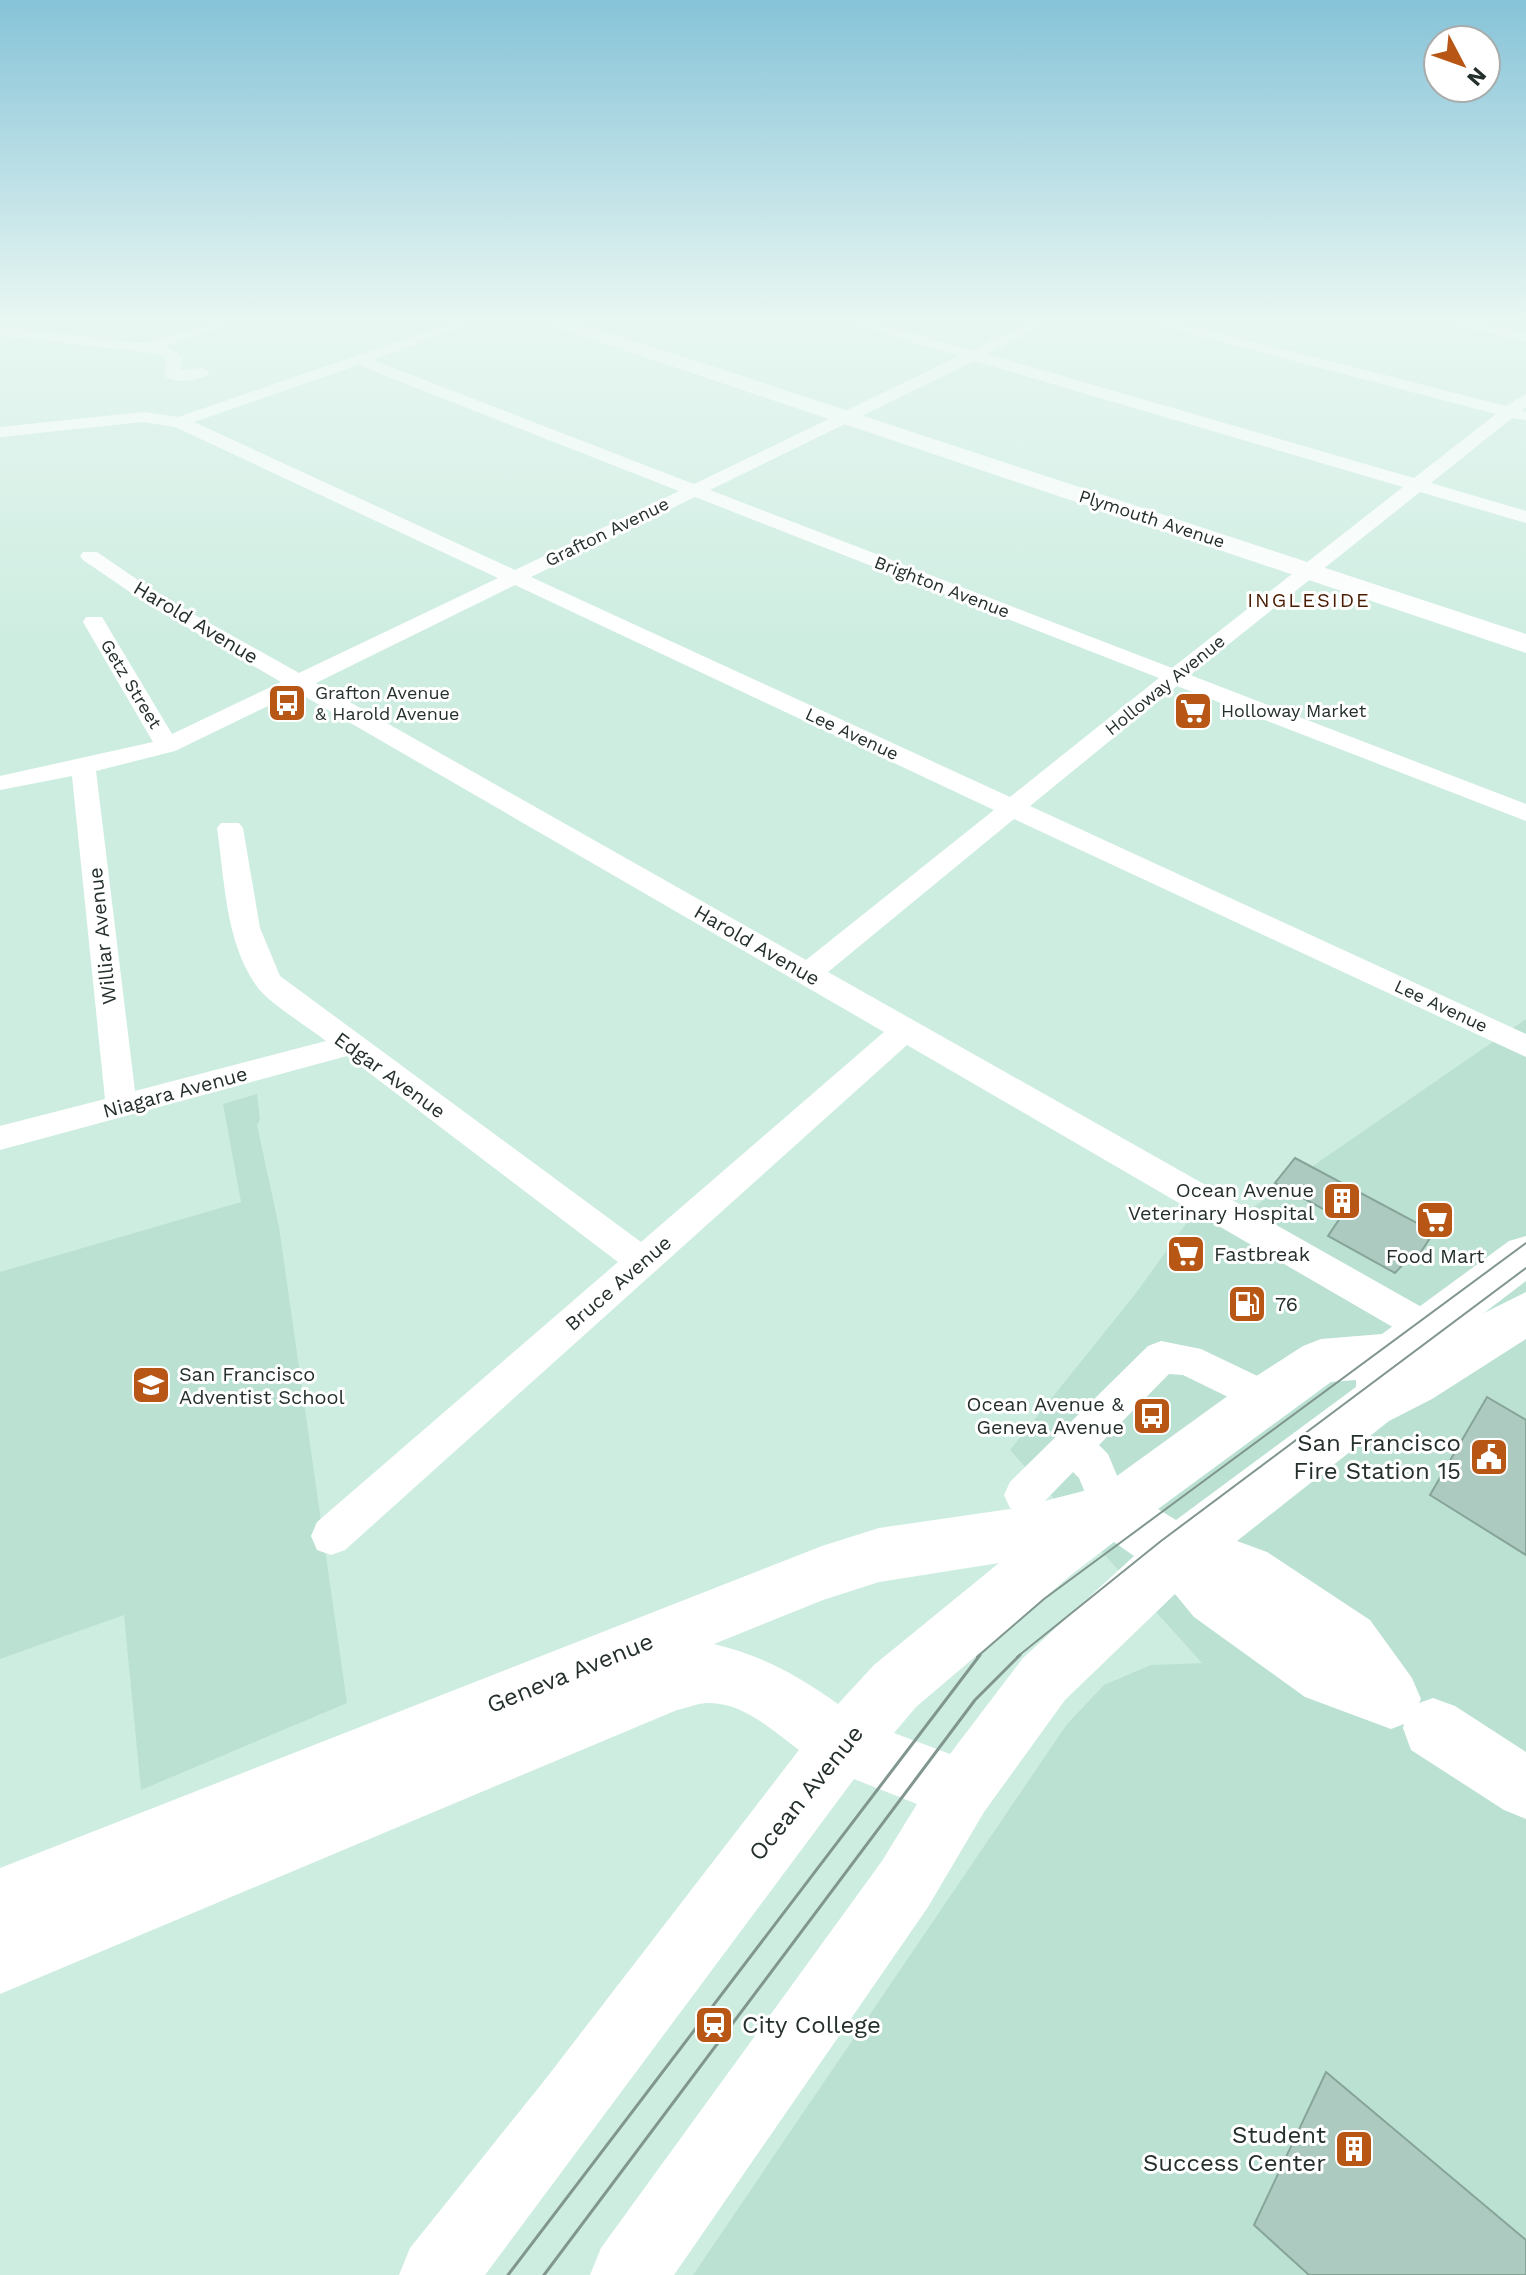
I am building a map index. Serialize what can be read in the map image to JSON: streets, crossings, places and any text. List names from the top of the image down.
{
  "streets": {
    "main road": ["Plymouth Avenue", "Geneva Avenue", "Ocean Avenue"],
    "street": [
      "Grafton Avenue",
      "Brighton Avenue",
      "Harold Avenue",
      "Getz Street",
      "Holloway Avenue",
      "Lee Avenue",
      "Williar Avenue",
      "Edgar Avenue",
      "Niagara Avenue",
      "Bruce Avenue"
    ]
  },
  "crossings": [
    ["Plymouth Avenue", "Holloway Avenue"],
    ["Grafton Avenue", "Brighton Avenue"],
    ["Grafton Avenue", "Harold Avenue"],
    ["Grafton Avenue", "Getz Street"],
    ["Grafton Avenue", "Lee Avenue"],
    ["Grafton Avenue", "Williar Avenue"],
    ["Brighton Avenue", "Holloway Avenue"],
    ["Harold Avenue", "Holloway Avenue"],
    ["Harold Avenue", "Bruce Avenue"],
    ["Harold Avenue", "Ocean Avenue"],
    ["Holloway Avenue", "Lee Avenue"],
    ["Williar Avenue", "Niagara Avenue"],
    ["Edgar Avenue", "Niagara Avenue"],
    ["Edgar Avenue", "Bruce Avenue"],
    ["Geneva Avenue", "Ocean Avenue"]
  ],
  "districts": ["INGLESIDE"],
  "places": {
    "bus stop": ["Grafton Avenue & Harold Avenue", "Ocean Avenue & Geneva Avenue"],
    "supermarket": ["Holloway Market", "Food Mart", "Fastbreak"],
    "building": ["Ocean Avenue Veterinary Hospital", "Student Success Center"],
    "fuel station": ["76"],
    "school or university": ["San Francisco Adventist School"],
    "public building": ["San Francisco Fire Station 15"],
    "station": ["City College"]
  },
  "north": "bottom right"
}
